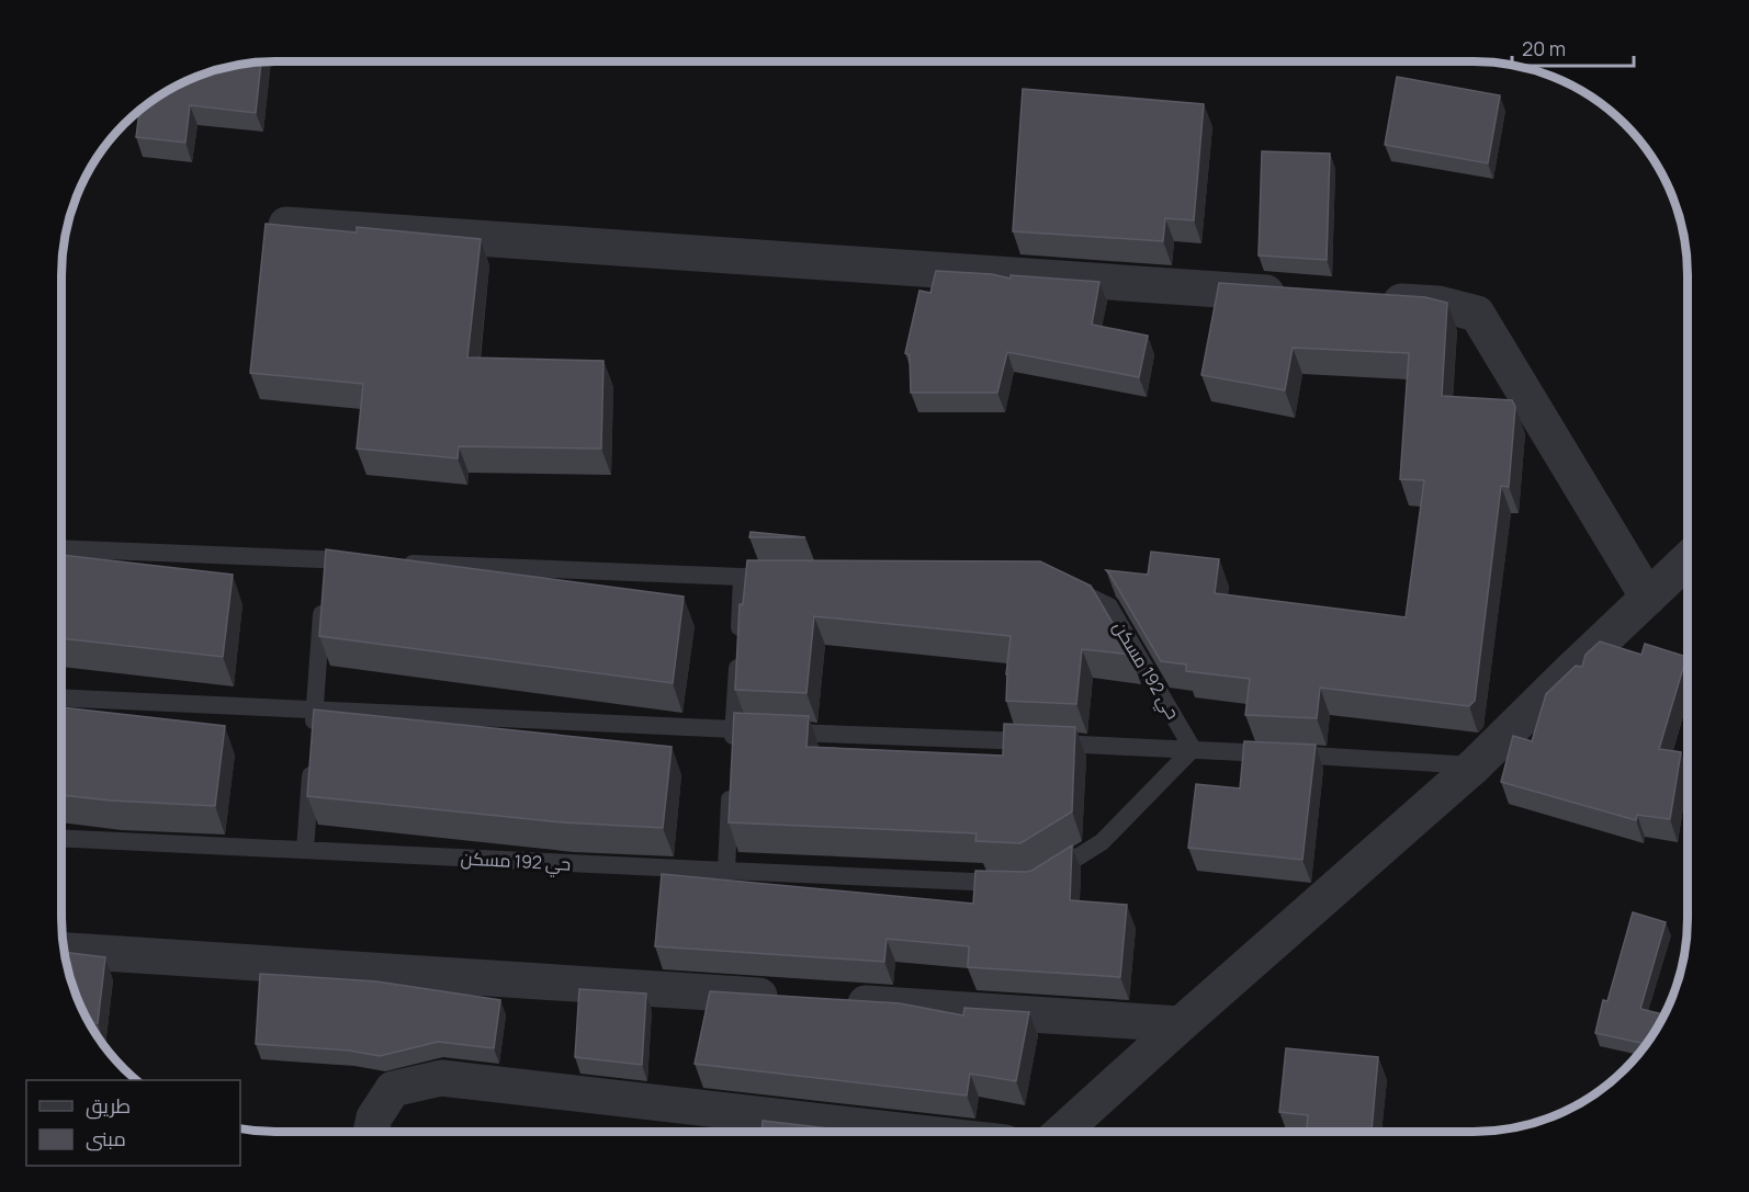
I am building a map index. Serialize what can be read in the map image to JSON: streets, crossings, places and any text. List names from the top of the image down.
{
  "streets": {
    "lane": ["حي 192 مسكن"]
  },
  "legend": ["طريق", "مبنى"],
  "scale_bar": "20 m"
}
